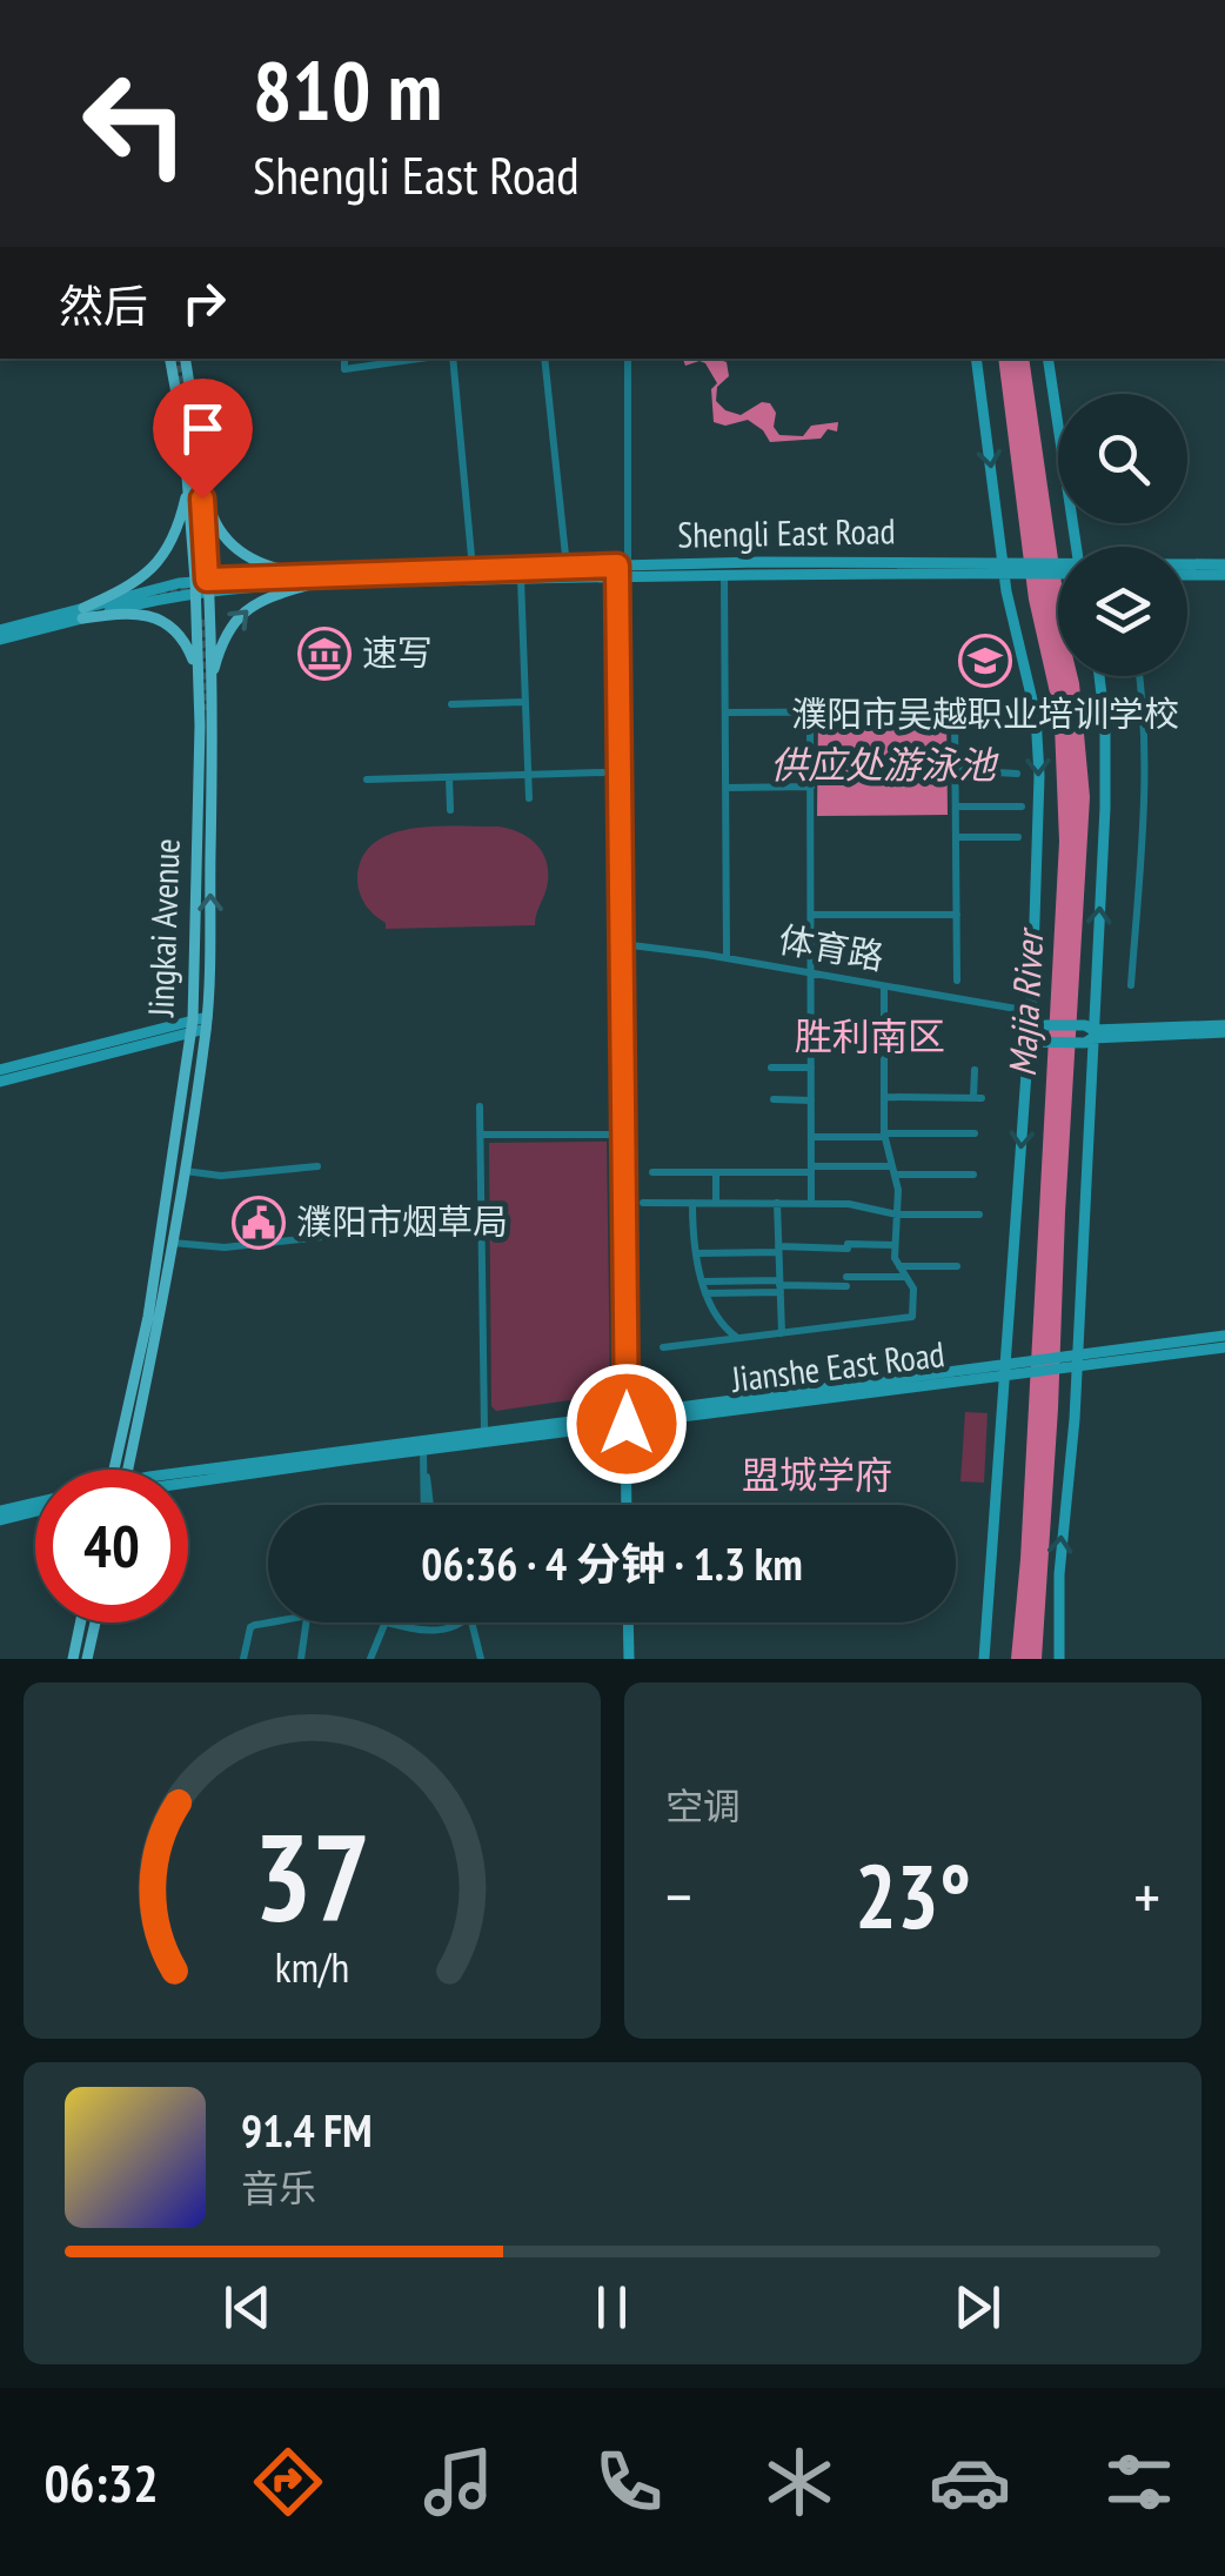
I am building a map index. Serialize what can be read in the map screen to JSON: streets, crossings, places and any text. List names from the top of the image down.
{
  "streets": {
    "main road": ["Jingkai Avenue"],
    "street": ["Shengli East Road", "体育路", "Jianshe East Road"]
  },
  "crossings": [
    ["Shengli East Road", "Jingkai Avenue"]
  ],
  "districts": ["胜利南区", "盟城学府"],
  "water": ["供应处游泳池", "Majia River"],
  "places": {
    "museum": ["速写"],
    "school or university": ["濮阳市吴越职业培训学校"],
    "public building": ["濮阳市烟草局"]
  },
  "page": {
    "turn": ["810 m", "Shengli East Road"],
    "then": "然后",
    "limit": "40",
    "trip": "06:36 · 4 分钟 · 1.3 km",
    "tile": "空调",
    "heat": ["−", "23°", "+"],
    "song": ["91.4 FM", "音乐"],
    "tabs": "06:32",
    "gauge": ["37", "km/h"]
  }
}
